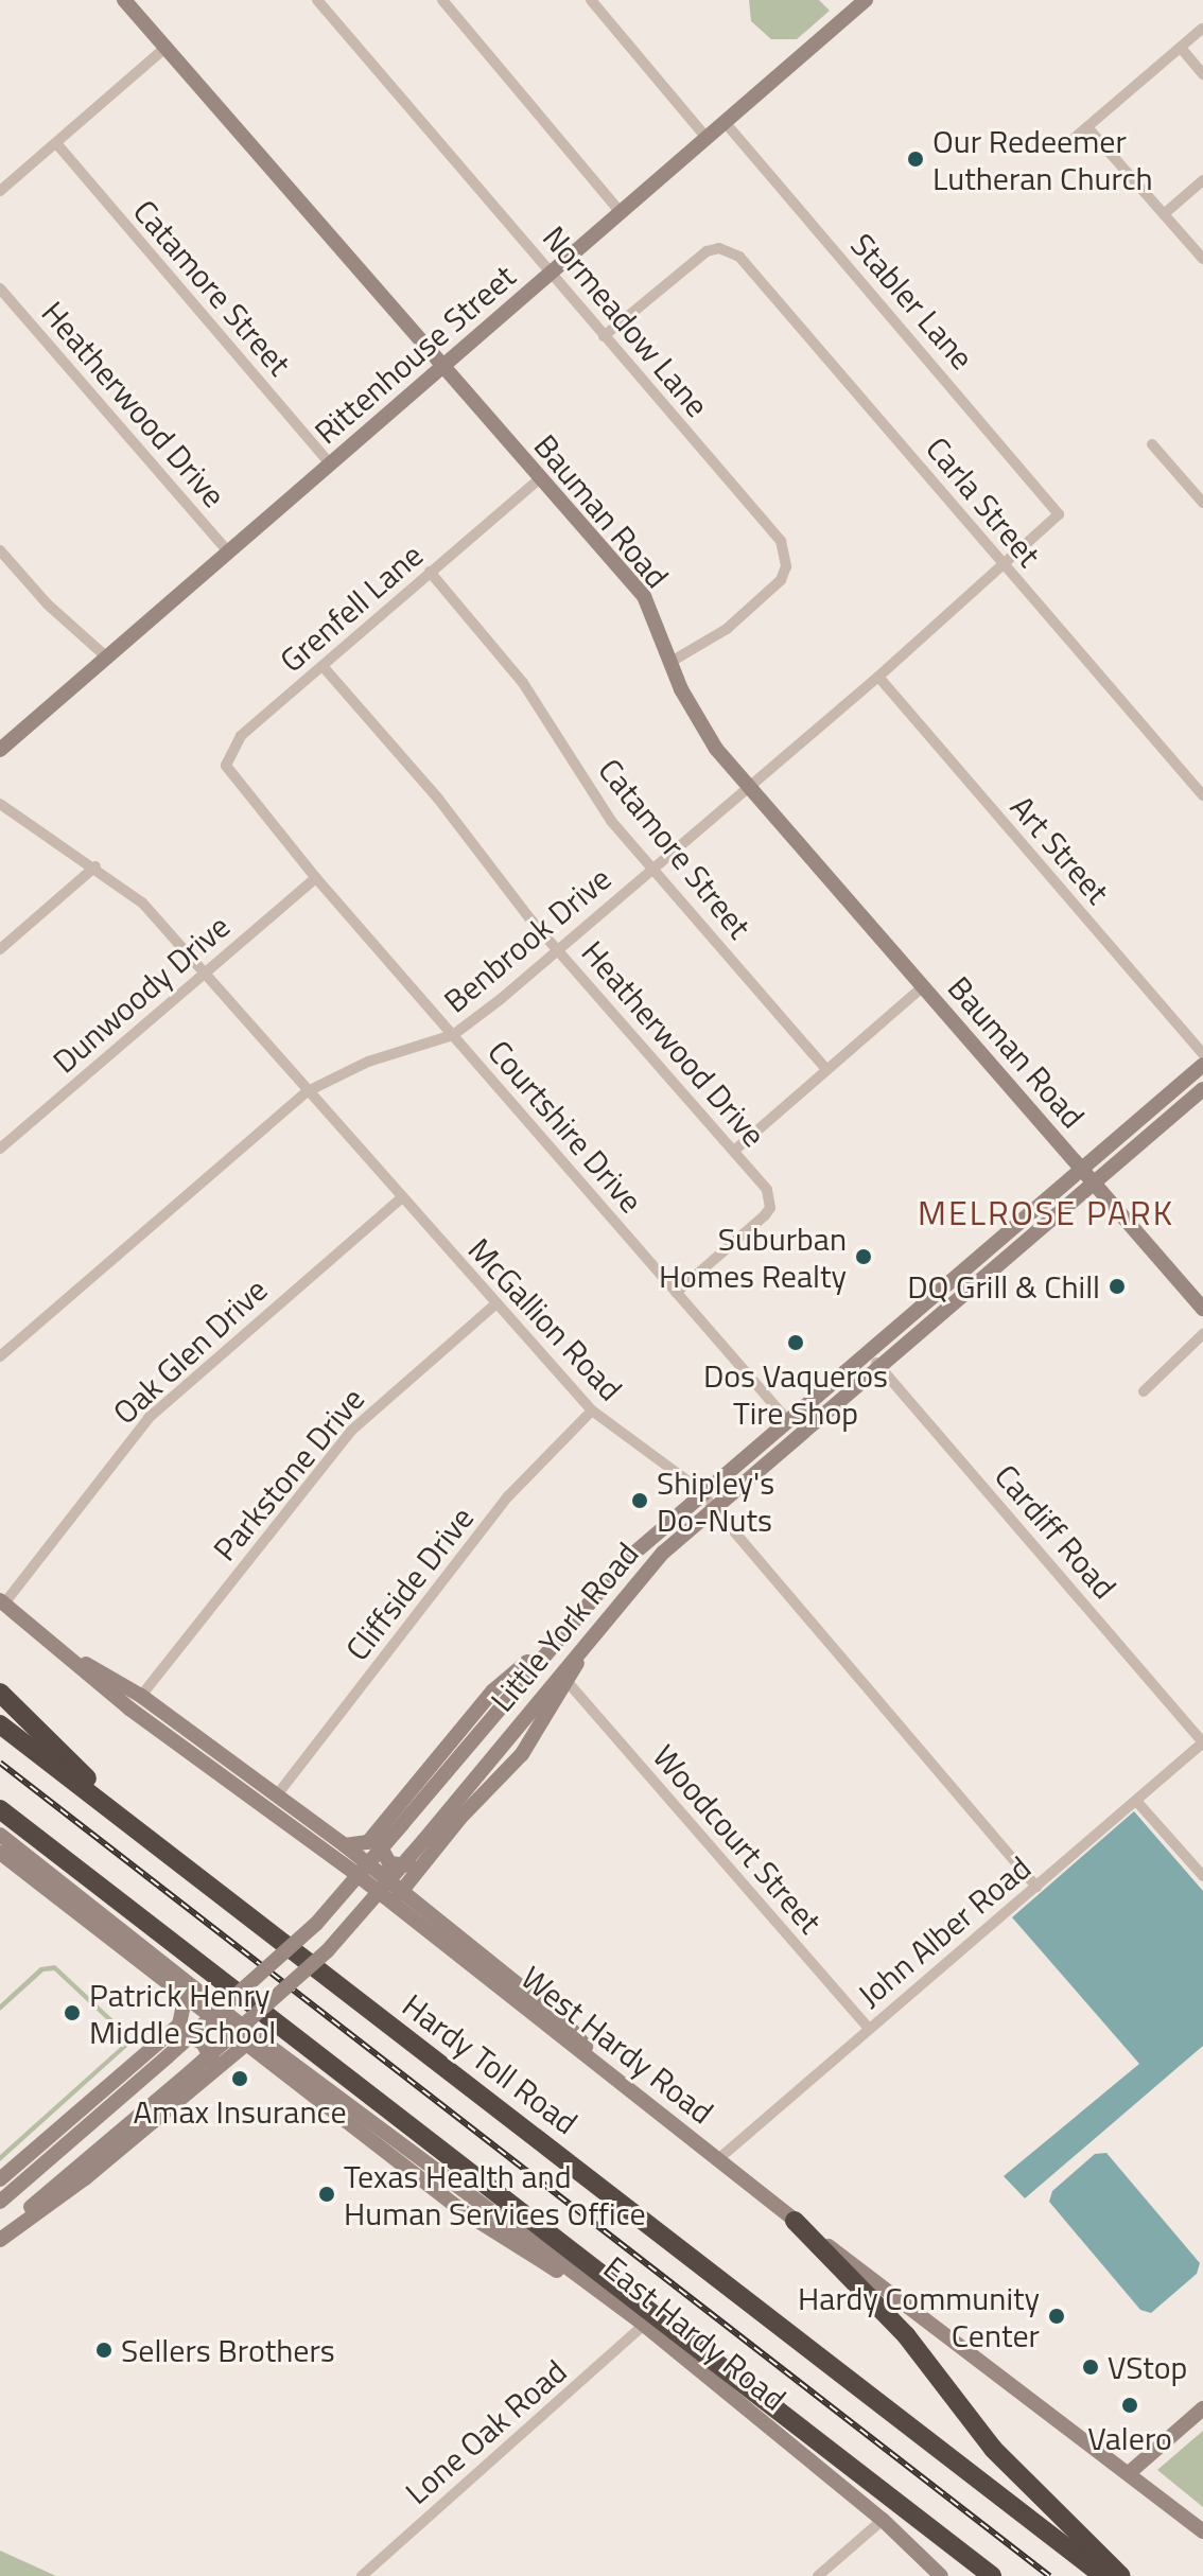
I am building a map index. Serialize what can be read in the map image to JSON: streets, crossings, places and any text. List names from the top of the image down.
{
  "streets": {
    "highway": ["Hardy Toll Road"],
    "main road": [
      "Rittenhouse Street",
      "Bauman Road",
      "Little York Road",
      "West Hardy Road",
      "East Hardy Road"
    ],
    "street": [
      "Catamore Street",
      "Stabler Lane",
      "Normeadow Lane",
      "Heatherwood Drive",
      "Carla Street",
      "Grenfell Lane",
      "Art Street",
      "Benbrook Drive",
      "Dunwoody Drive",
      "Courtshire Drive",
      "McGallion Road",
      "Oak Glen Drive",
      "Parkstone Drive",
      "Cardiff Road",
      "Cliffside Drive",
      "Woodcourt Street",
      "John Alber Road",
      "Lone Oak Road"
    ]
  },
  "crossings": [
    ["Catamore Street", "Rittenhouse Street"],
    ["Catamore Street", "Grenfell Lane"],
    ["Catamore Street", "Benbrook Drive"],
    ["Stabler Lane", "Rittenhouse Street"],
    ["Stabler Lane", "Benbrook Drive"],
    ["Normeadow Lane", "Rittenhouse Street"],
    ["Normeadow Lane", "Carla Street"],
    ["Normeadow Lane", "Bauman Road"],
    ["Rittenhouse Street", "Heatherwood Drive"],
    ["Rittenhouse Street", "Bauman Road"],
    ["Heatherwood Drive", "Grenfell Lane"],
    ["Heatherwood Drive", "Benbrook Drive"],
    ["Heatherwood Drive", "Courtshire Drive"],
    ["Carla Street", "Benbrook Drive"],
    ["Bauman Road", "Grenfell Lane"],
    ["Bauman Road", "Benbrook Drive"],
    ["Bauman Road", "Little York Road"],
    ["Grenfell Lane", "Courtshire Drive"],
    ["Art Street", "Benbrook Drive"],
    ["Benbrook Drive", "Courtshire Drive"],
    ["Benbrook Drive", "McGallion Road"],
    ["Dunwoody Drive", "Courtshire Drive"],
    ["Dunwoody Drive", "McGallion Road"],
    ["Courtshire Drive", "Little York Road"],
    ["McGallion Road", "Oak Glen Drive"],
    ["McGallion Road", "Parkstone Drive"],
    ["McGallion Road", "Cliffside Drive"],
    ["McGallion Road", "Little York Road"],
    ["McGallion Road", "John Alber Road"],
    ["Oak Glen Drive", "West Hardy Road"],
    ["Cardiff Road", "Little York Road"],
    ["Cardiff Road", "John Alber Road"],
    ["Little York Road", "West Hardy Road"],
    ["Little York Road", "East Hardy Road"],
    ["Woodcourt Street", "John Alber Road"],
    ["John Alber Road", "West Hardy Road"],
    ["East Hardy Road", "Lone Oak Road"]
  ],
  "districts": ["MELROSE PARK"],
  "places": [
    "Our Redeemer Lutheran Church",
    "Suburban Homes Realty",
    "DQ Grill & Chill",
    "Dos Vaqueros Tire Shop",
    "Shipley's Do-Nuts",
    "Patrick Henry Middle School",
    "Amax Insurance",
    "Texas Health and Human Services Office",
    "Hardy Community Center",
    "Sellers Brothers",
    "VStop",
    "Valero"
  ]
}
